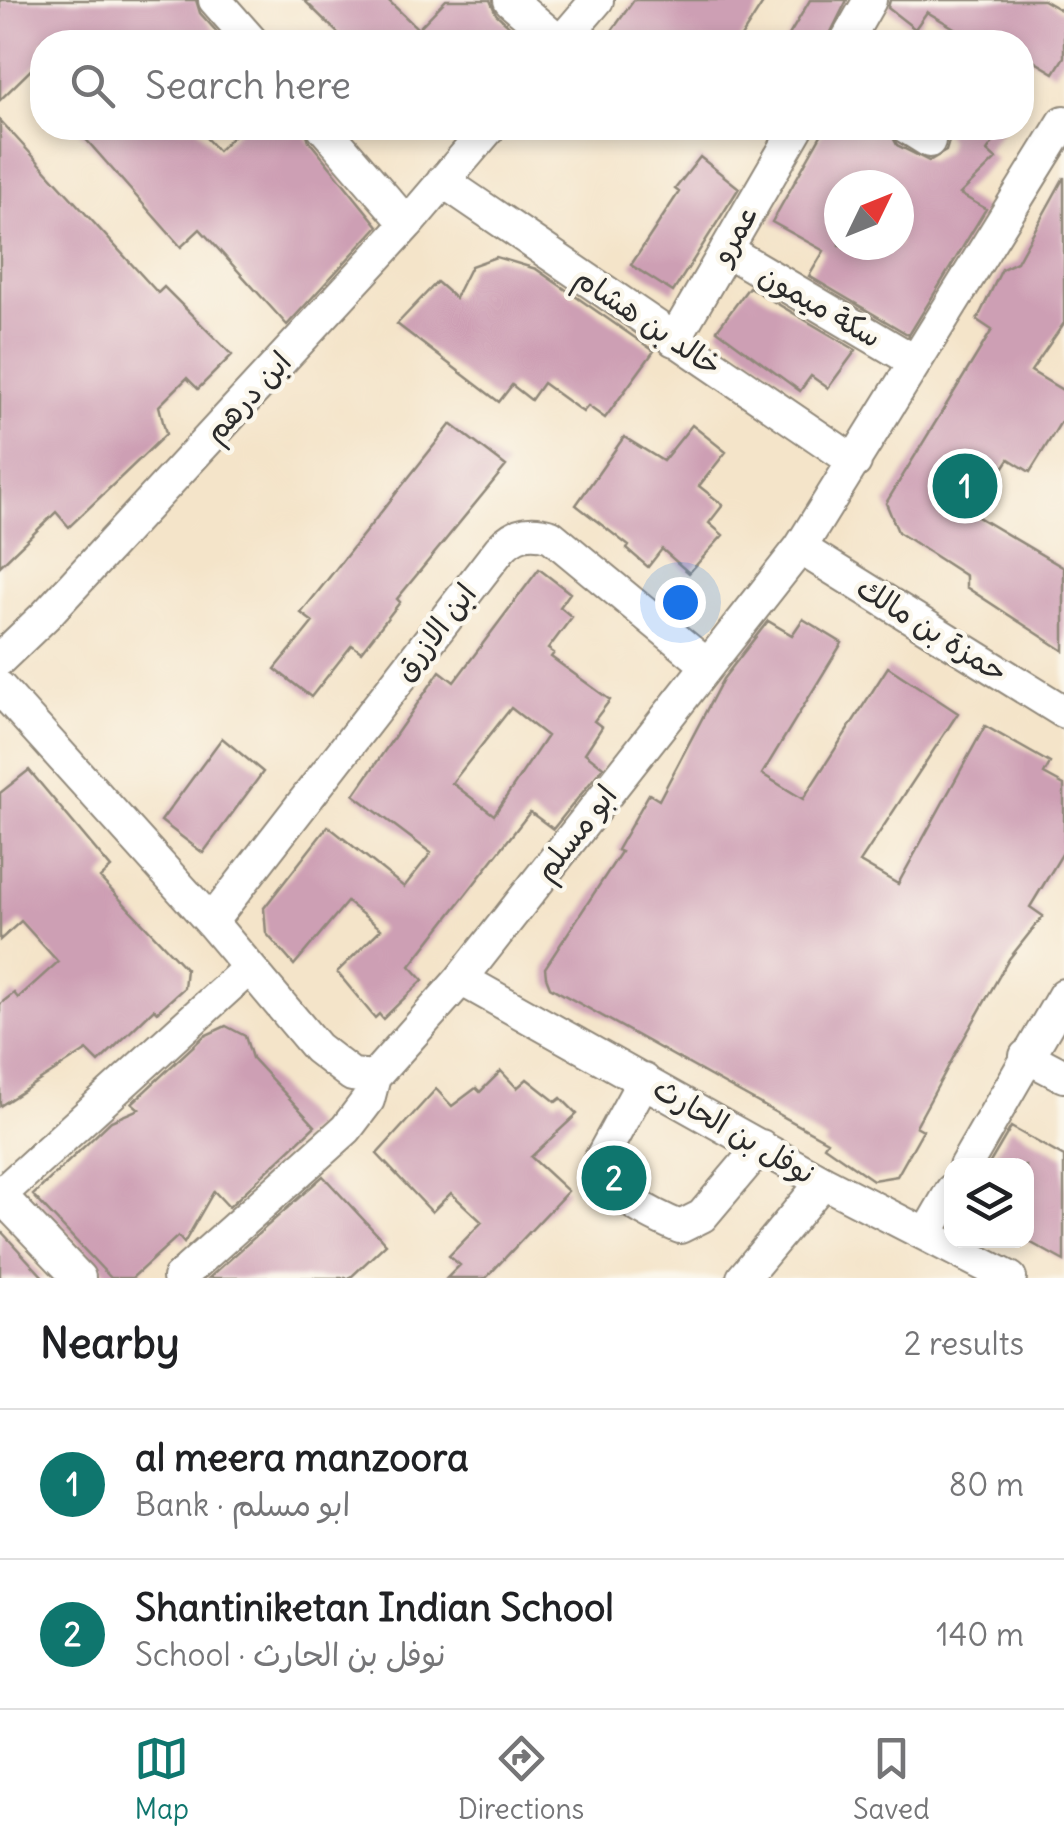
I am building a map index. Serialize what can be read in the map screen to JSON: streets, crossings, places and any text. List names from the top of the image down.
{
  "streets": {
    "street": [
      "عمرو",
      "سكة ميمون",
      "خالد بن هشام",
      "ابن درهم",
      "حمزة بن مالك",
      "ابن الازرق",
      "ابو مسلم",
      "نوفل بن الحارث"
    ]
  },
  "crossings": [
    ["عمرو", "سكة ميمون"],
    ["عمرو", "خالد بن هشام"],
    ["سكة ميمون", "ابو مسلم"],
    ["خالد بن هشام", "ابن درهم"],
    ["خالد بن هشام", "ابو مسلم"],
    ["حمزة بن مالك", "ابو مسلم"],
    ["ابن الازرق", "ابو مسلم"],
    ["ابو مسلم", "نوفل بن الحارث"]
  ],
  "north": "top right",
  "page": {
    "search": "Search here",
    "pins": ["1", "2"],
    "heading": ["Nearby", "2 results"],
    "list": [
      {
        "mark": "1",
        "name": "al meera manzoora",
        "note": "Bank · ابو مسلم",
        "value": "80 m"
      },
      {
        "mark": "2",
        "name": "Shantiniketan Indian School",
        "note": "School · نوفل بن الحارث",
        "value": "140 m"
      }
    ],
    "nav": ["Map", "Directions", "Saved"]
  }
}
